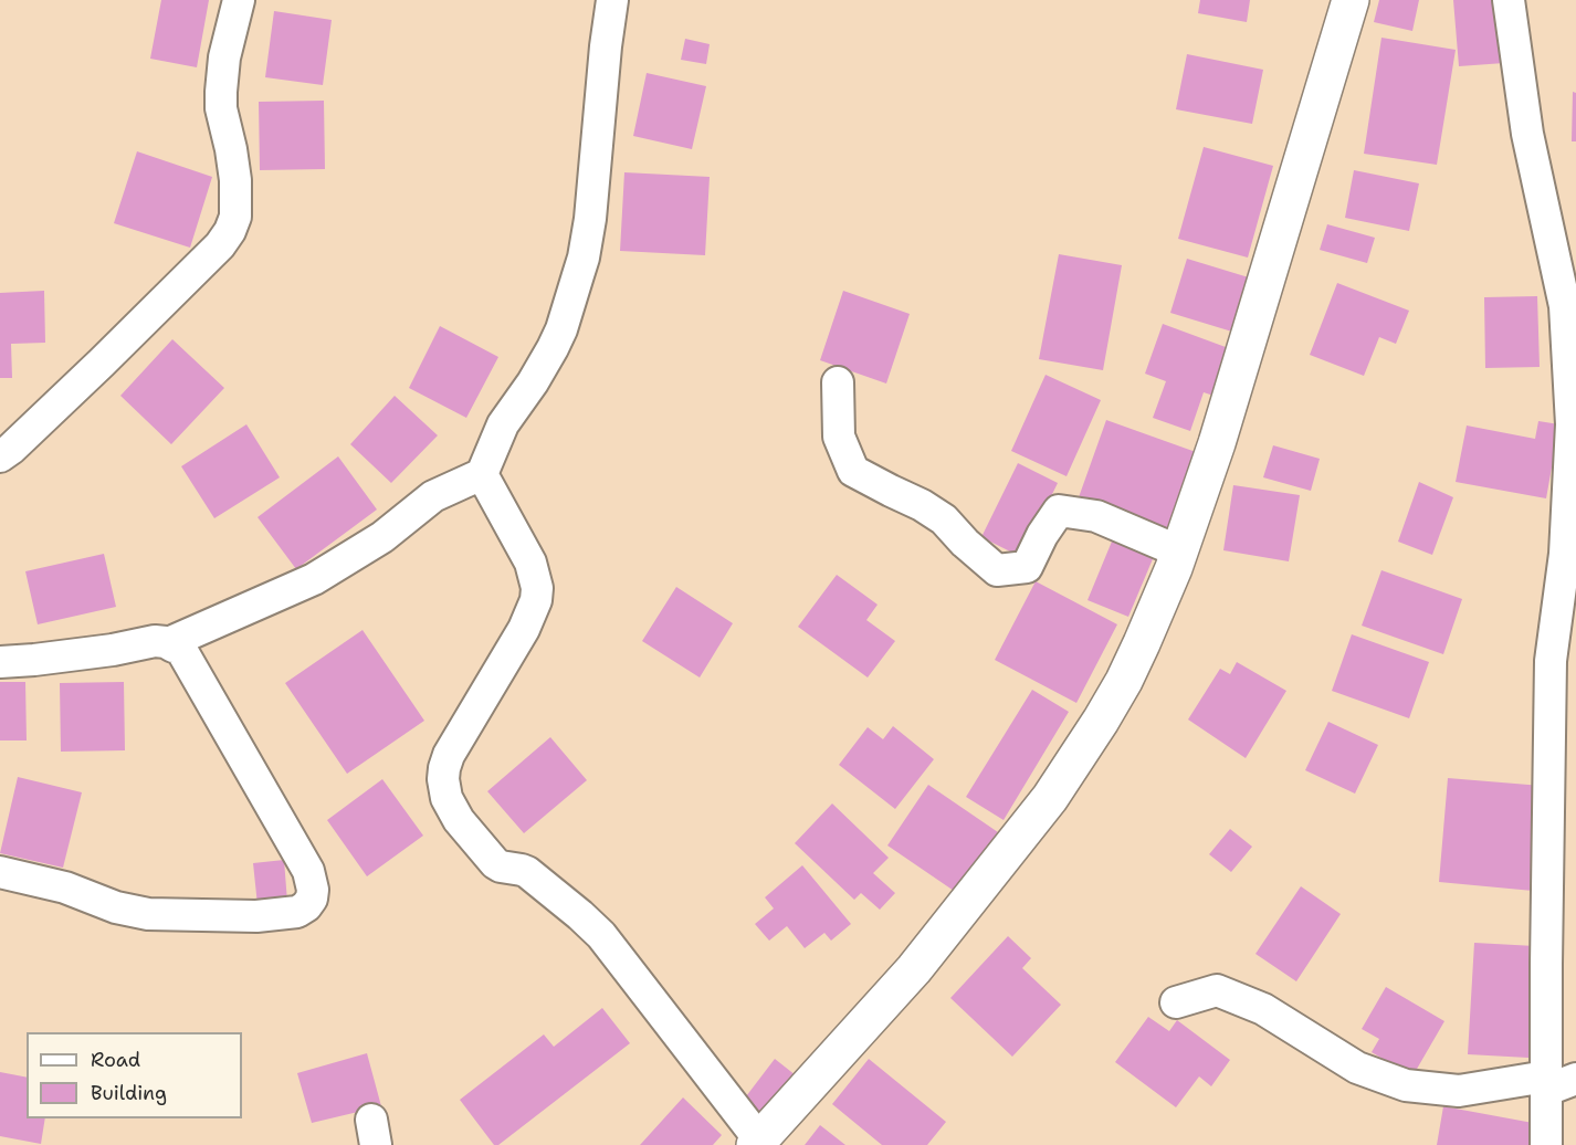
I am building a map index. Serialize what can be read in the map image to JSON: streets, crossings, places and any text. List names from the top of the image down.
{
  "legend": ["Road", "Building"]
}
